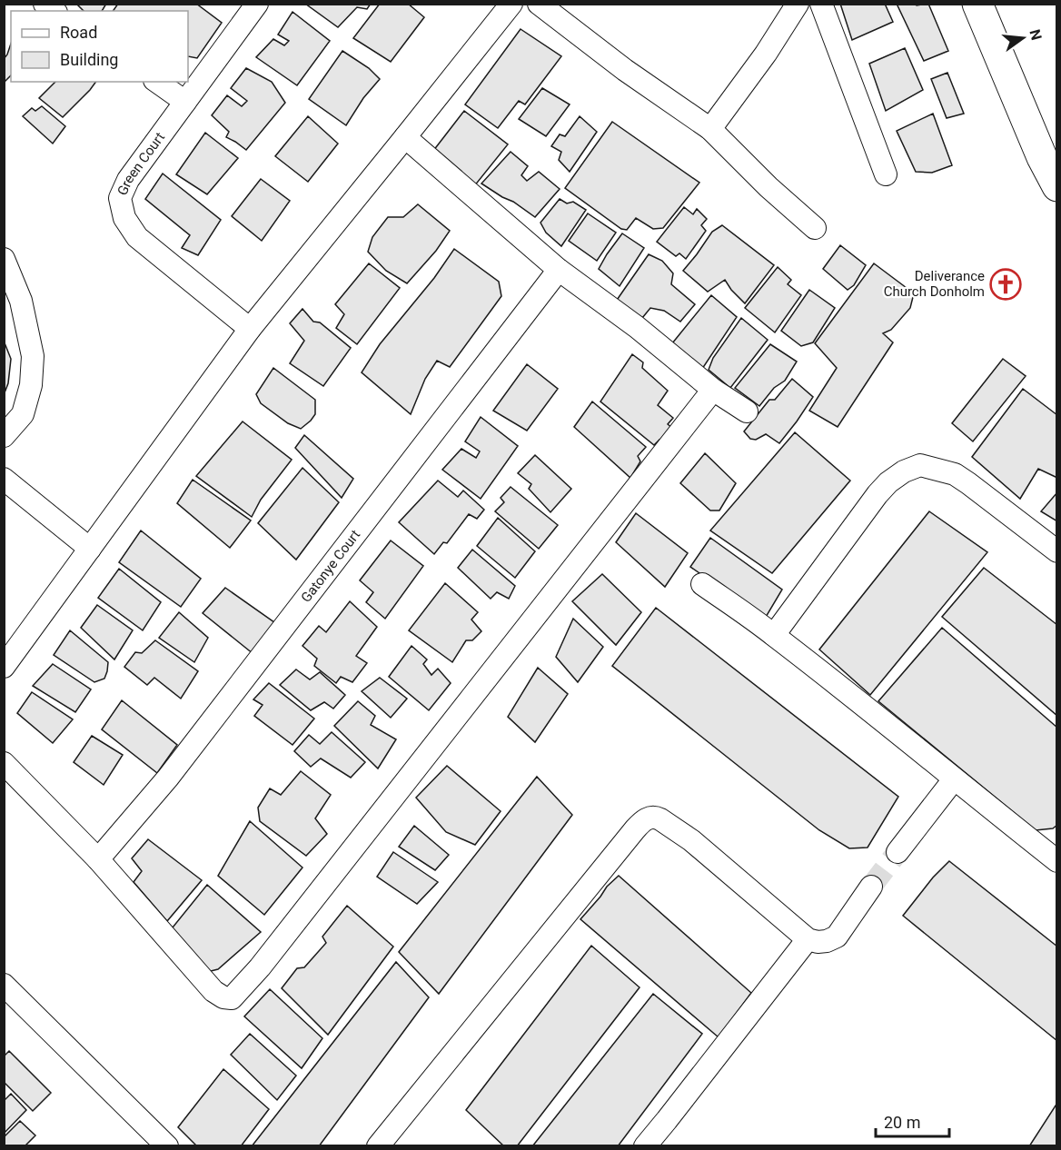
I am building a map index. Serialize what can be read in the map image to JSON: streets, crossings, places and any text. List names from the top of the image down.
{
  "streets": {
    "street": ["Green Court", "Gatonye Court"]
  },
  "places": {
    "church": ["Deliverance Church Donholm"]
  },
  "legend": ["Road", "Building"],
  "scale_bar": "20 m",
  "north": "right"
}
